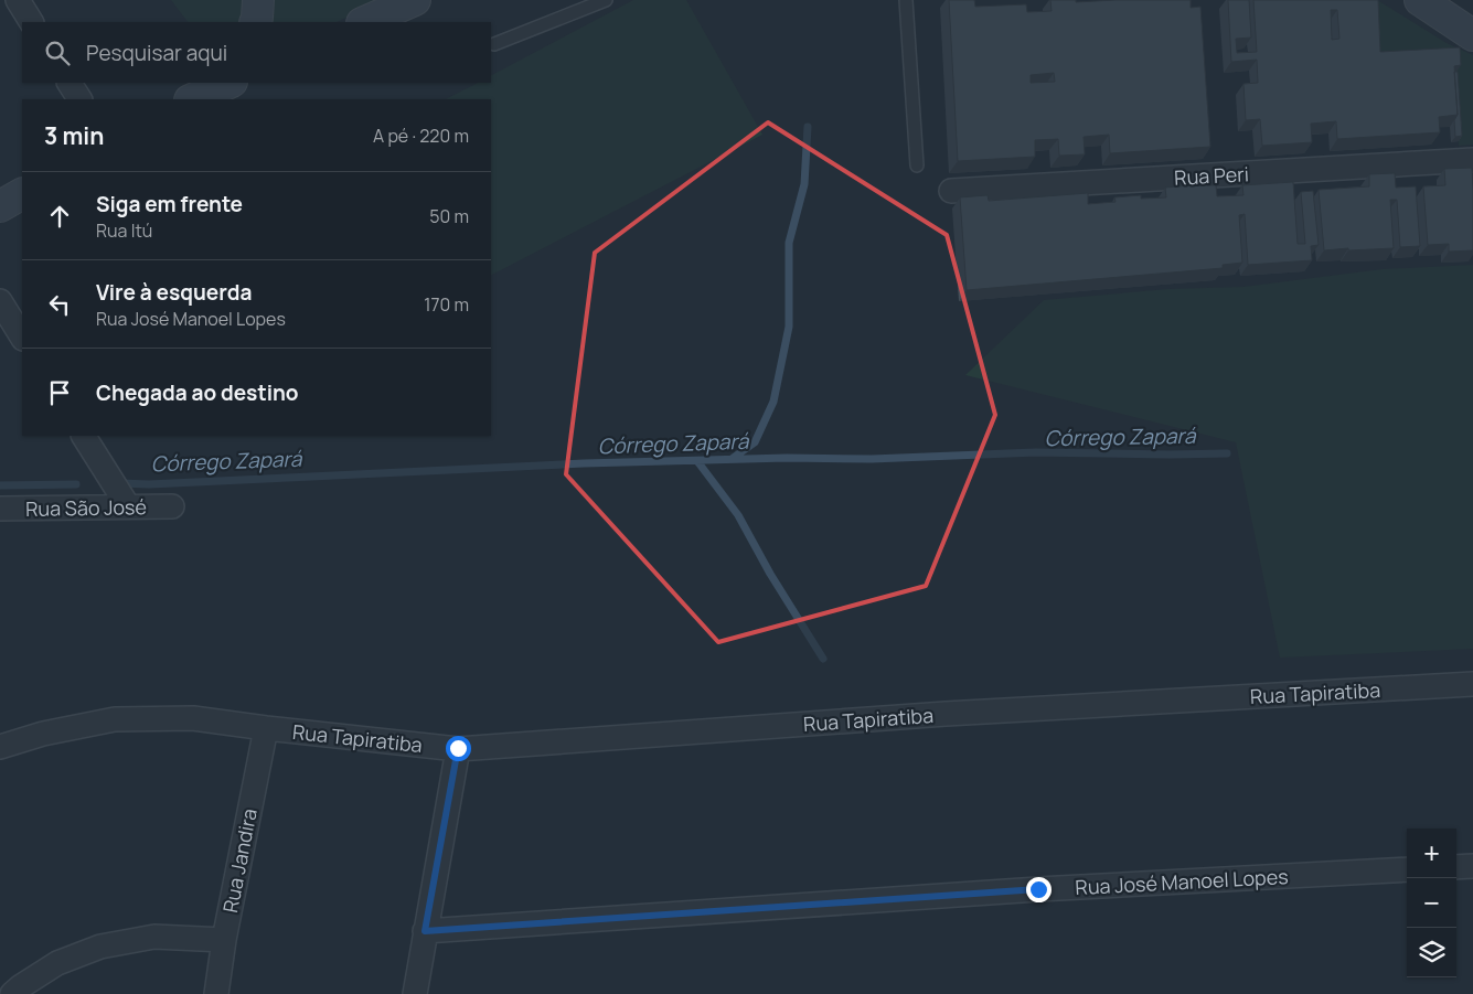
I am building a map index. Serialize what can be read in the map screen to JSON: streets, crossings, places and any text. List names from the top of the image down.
{
  "streets": {
    "street": [
      "Rua Peri",
      "Rua São José",
      "Rua Tapiratiba",
      "Rua Jandira",
      "Rua José Manoel Lopes"
    ]
  },
  "crossings": [
    ["Rua Tapiratiba", "Rua Jandira"]
  ],
  "water": ["Córrego Zapará"],
  "page": {
    "search": "Pesquisar aqui",
    "heading": ["3 min", "A pé · 220 m"],
    "list": [
      ["Siga em frente", "Rua Itú", "50 m"],
      ["Vire à esquerda", "Rua José Manoel Lopes", "170 m"],
      "Chegada ao destino"
    ],
    "map_buttons": ["+", "−"]
  }
}
